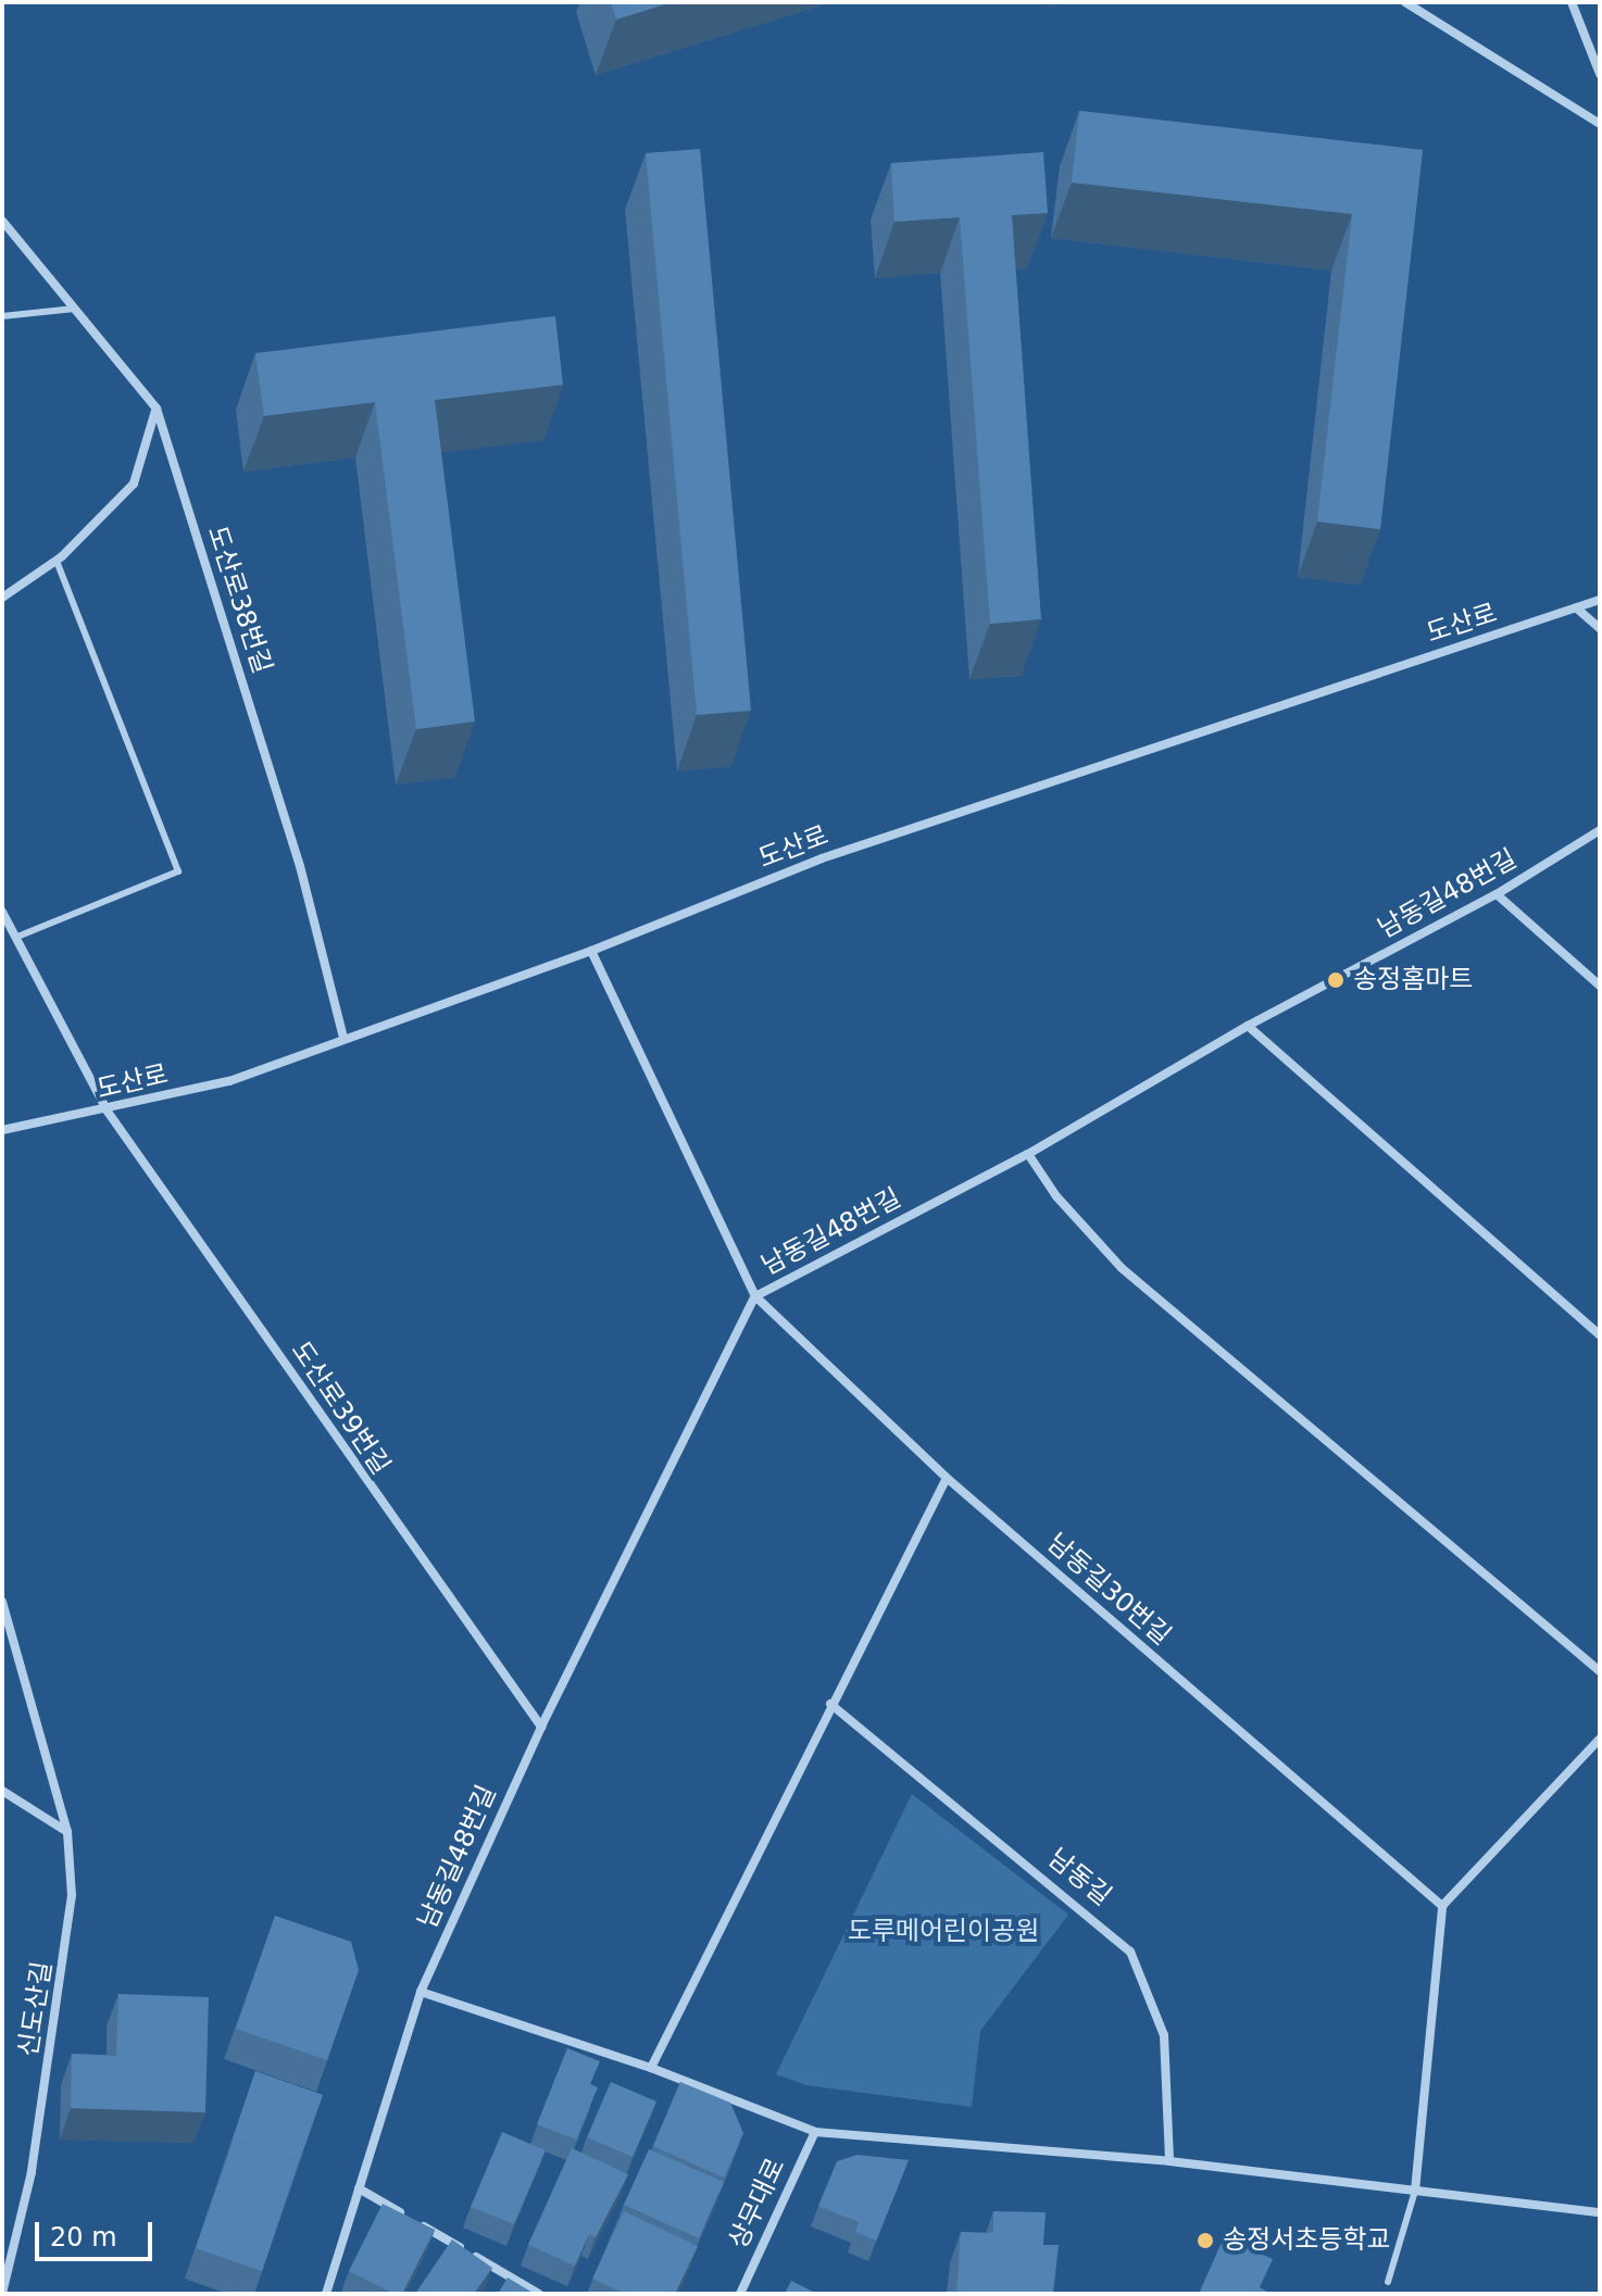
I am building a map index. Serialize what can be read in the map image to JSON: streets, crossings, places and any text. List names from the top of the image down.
{
  "streets": {
    "street": [
      "도산로38번길",
      "도산로",
      "남동길48번길",
      "도산로39번길",
      "남동길30번길",
      "남동길",
      "신도산길",
      "상무대로"
    ]
  },
  "crossings": [
    ["도산로38번길", "도산로"],
    ["도산로", "도산로39번길"],
    ["남동길48번길", "도산로39번길"],
    ["남동길48번길", "남동길30번길"]
  ],
  "parks": ["도루메어린이공원"],
  "places": ["송정홈마트", "송정서초등학교"],
  "scale_bar": "20 m"
}
